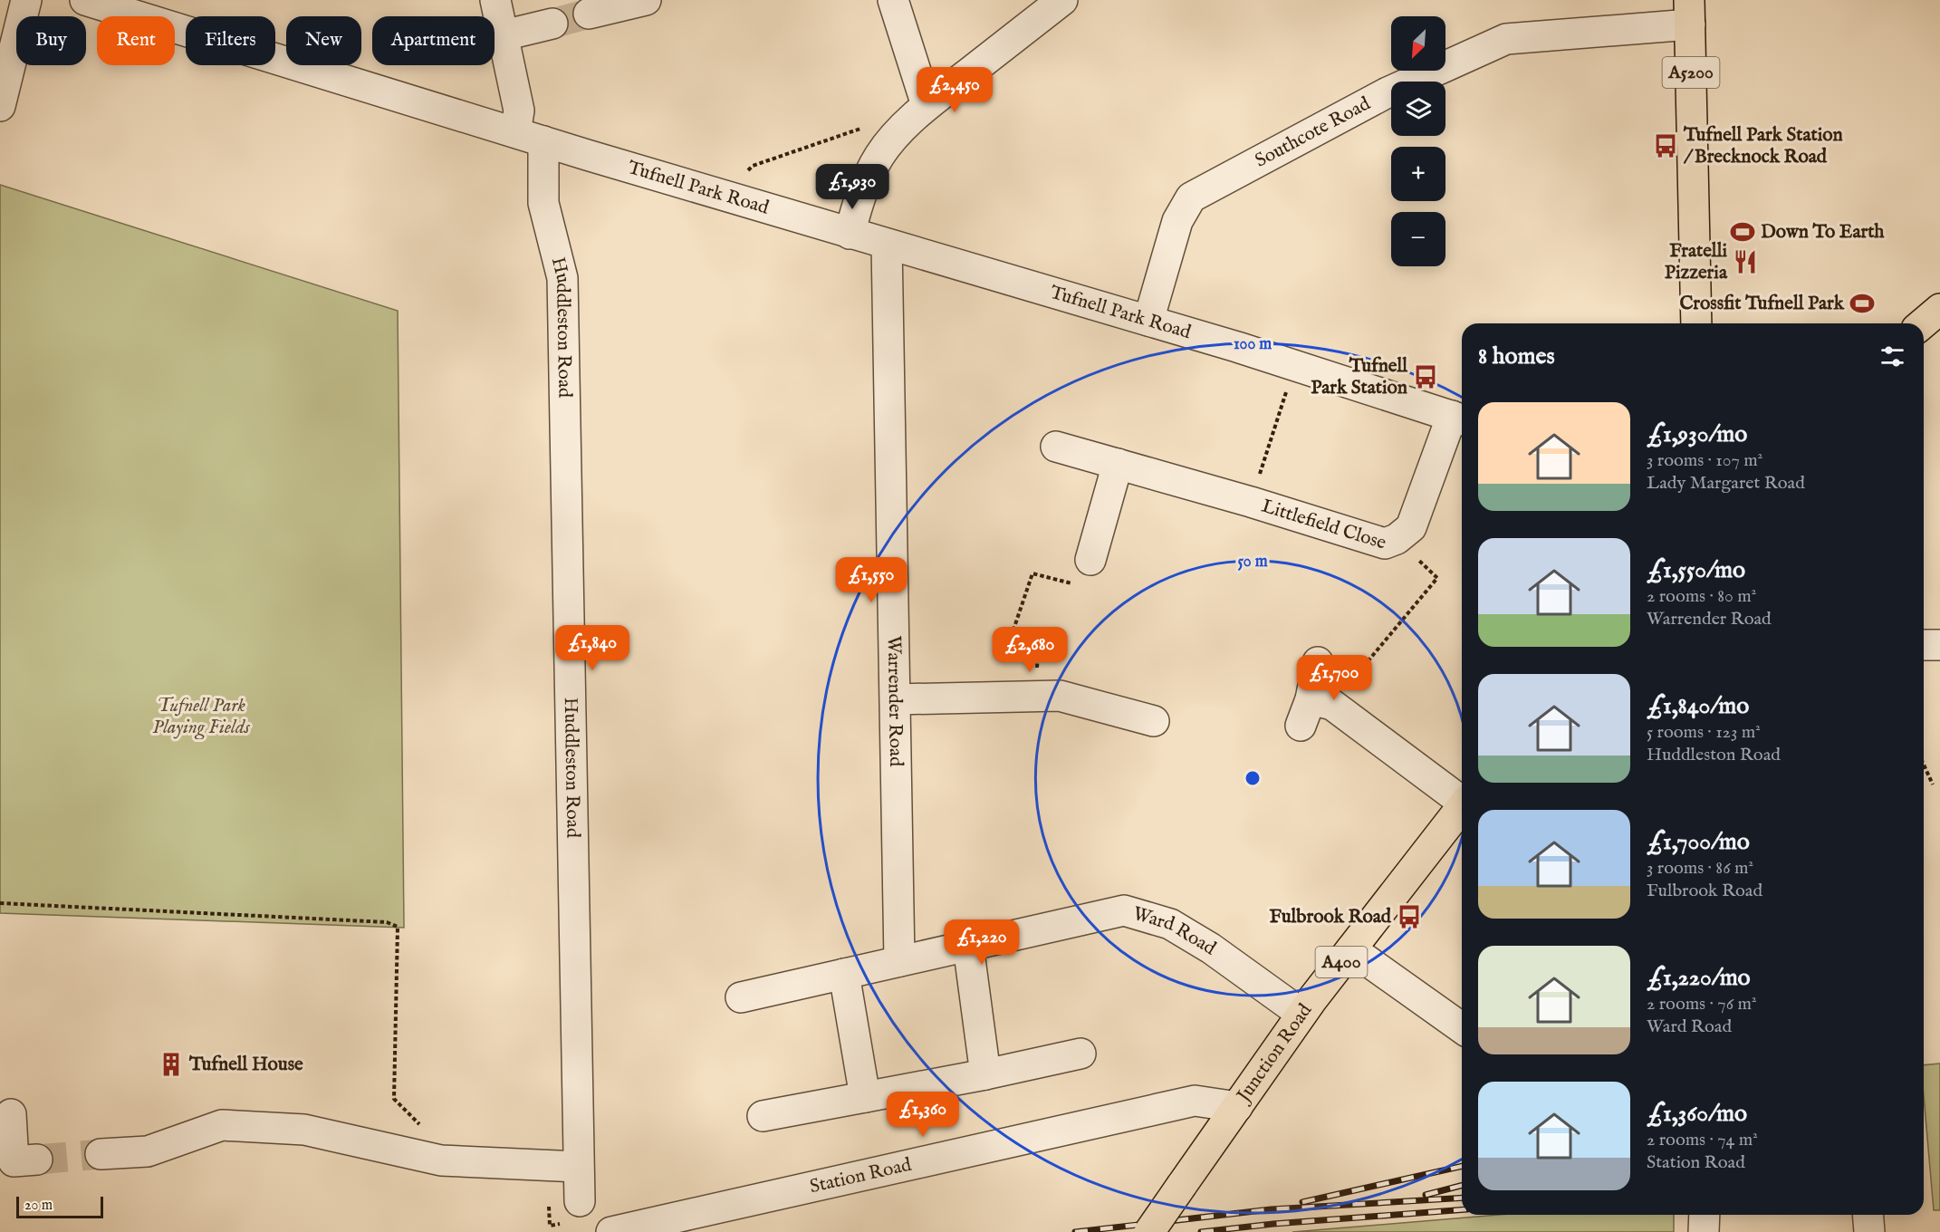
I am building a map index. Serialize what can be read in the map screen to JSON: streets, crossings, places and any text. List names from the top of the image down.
{
  "streets": {
    "main road": ["A5200", "A400", "Junction Road"],
    "street": [
      "Southcote Road",
      "Tufnell Park Road",
      "Huddleston Road",
      "Littlefield Close",
      "Warrender Road",
      "Ward Road",
      "Station Road"
    ]
  },
  "crossings": [
    ["A5200", "Southcote Road"],
    ["Southcote Road", "Tufnell Park Road"],
    ["Tufnell Park Road", "Huddleston Road"],
    ["Tufnell Park Road", "Littlefield Close"],
    ["Tufnell Park Road", "Warrender Road"],
    ["Warrender Road", "Ward Road"],
    ["Ward Road", "Junction Road"],
    ["Junction Road", "Station Road"]
  ],
  "parks": ["Tufnell Park Playing Fields"],
  "places": {
    "bus stop": ["Tufnell Park Station / Brecknock Road", "Tufnell Park Station", "Fulbrook Road"],
    "sports": ["Down To Earth", "Crossfit Tufnell Park"],
    "restaurant": ["Fratelli Pizzeria"],
    "building": ["Tufnell House"]
  },
  "scale_bar": "20 m",
  "north": "bottom left",
  "page": {
    "map_buttons": ["+", "−"],
    "chip": [
      "Buy",
      "Rent",
      "Filters",
      "New",
      "Apartment"
    ],
    "price": [
      "£2,450",
      "£1,930",
      "£1,550",
      "£1,840",
      "£2,680",
      "£1,700",
      "£1,220",
      "£1,360"
    ],
    "heading": "8 homes",
    "list": [
      {
        "name": "£1,930/mo",
        "note": "3 rooms · 107 m² · Lady Margaret Road"
      },
      {
        "name": "£1,550/mo",
        "note": "2 rooms · 80 m² · Warrender Road"
      },
      {
        "name": "£1,840/mo",
        "note": "5 rooms · 123 m² · Huddleston Road"
      },
      {
        "name": "£1,700/mo",
        "note": "3 rooms · 86 m² · Fulbrook Road"
      },
      {
        "name": "£1,220/mo",
        "note": "2 rooms · 76 m² · Ward Road"
      },
      {
        "name": "£1,360/mo",
        "note": "2 rooms · 74 m² · Station Road"
      }
    ],
    "scale": "20 m"
  },
  "rings": ["100 m", "50 m"]
}
